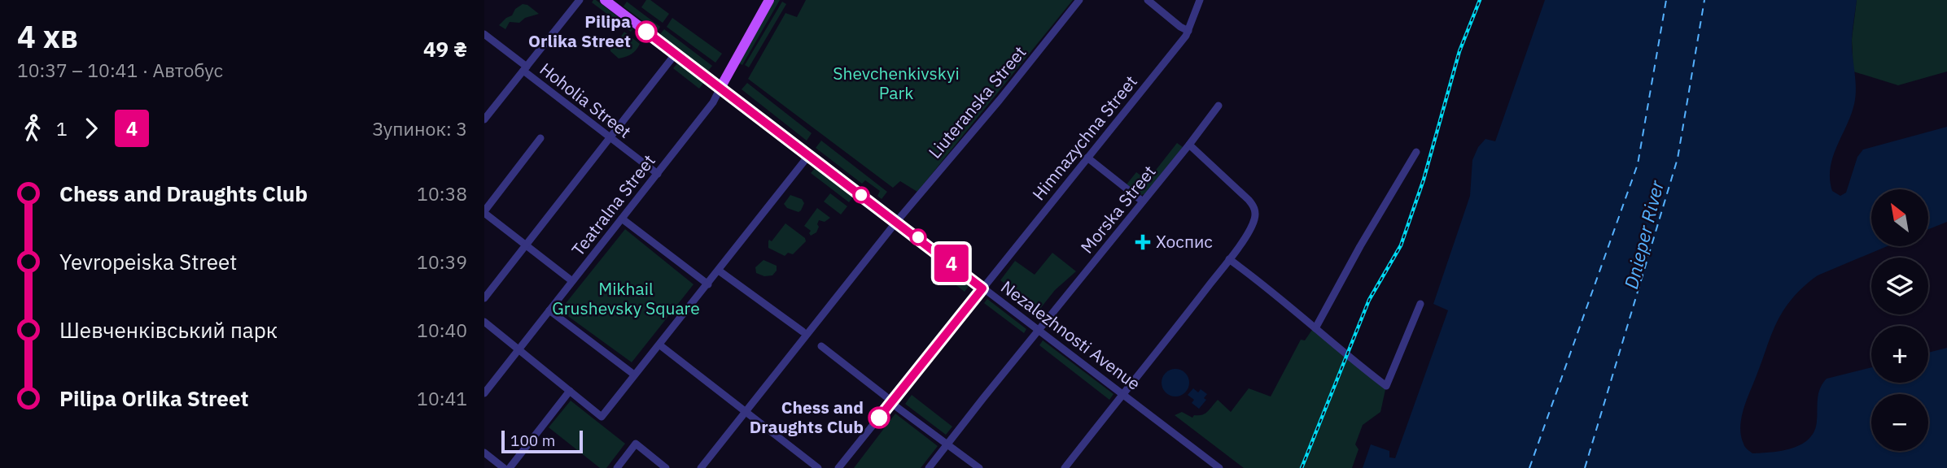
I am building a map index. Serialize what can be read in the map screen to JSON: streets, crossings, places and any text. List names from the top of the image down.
{
  "streets": {
    "main road": ["Nezalezhnosti Avenue"],
    "street": [
      "Hoholia Street",
      "Liuteranska Street",
      "Himnazychna Street",
      "Teatralna Street",
      "Morska Street"
    ]
  },
  "crossings": [
    ["Hoholia Street", "Teatralna Street"],
    ["Liuteranska Street", "Nezalezhnosti Avenue"],
    ["Himnazychna Street", "Nezalezhnosti Avenue"],
    ["Teatralna Street", "Nezalezhnosti Avenue"],
    ["Morska Street", "Nezalezhnosti Avenue"]
  ],
  "water": ["Dnieper River"],
  "parks": ["Shevchenkivskyi Park", "Mikhail Grushevsky Square"],
  "places": {
    "other": ["Pilipa Orlika Street", "Chess and Draughts Club"],
    "health": ["Хоспис"]
  },
  "lines": ["bus line 4"],
  "scale_bar": "100 m",
  "north": "top left",
  "page": {
    "heading": ["4 хв", "10:37 – 10:41 · Автобус", "49 ₴"],
    "on_map": "4",
    "legs": ["1", "4", "Зупинок: 3"],
    "list": [
      {
        "name": "Chess and Draughts Club",
        "value": "10:38"
      },
      {
        "name": "Yevropeiska Street",
        "value": "10:39"
      },
      {
        "name": "Шевченківський парк",
        "value": "10:40"
      },
      {
        "name": "Pilipa Orlika Street",
        "value": "10:41"
      }
    ],
    "map_buttons": ["+", "−"],
    "scale": "100 m"
  }
}
